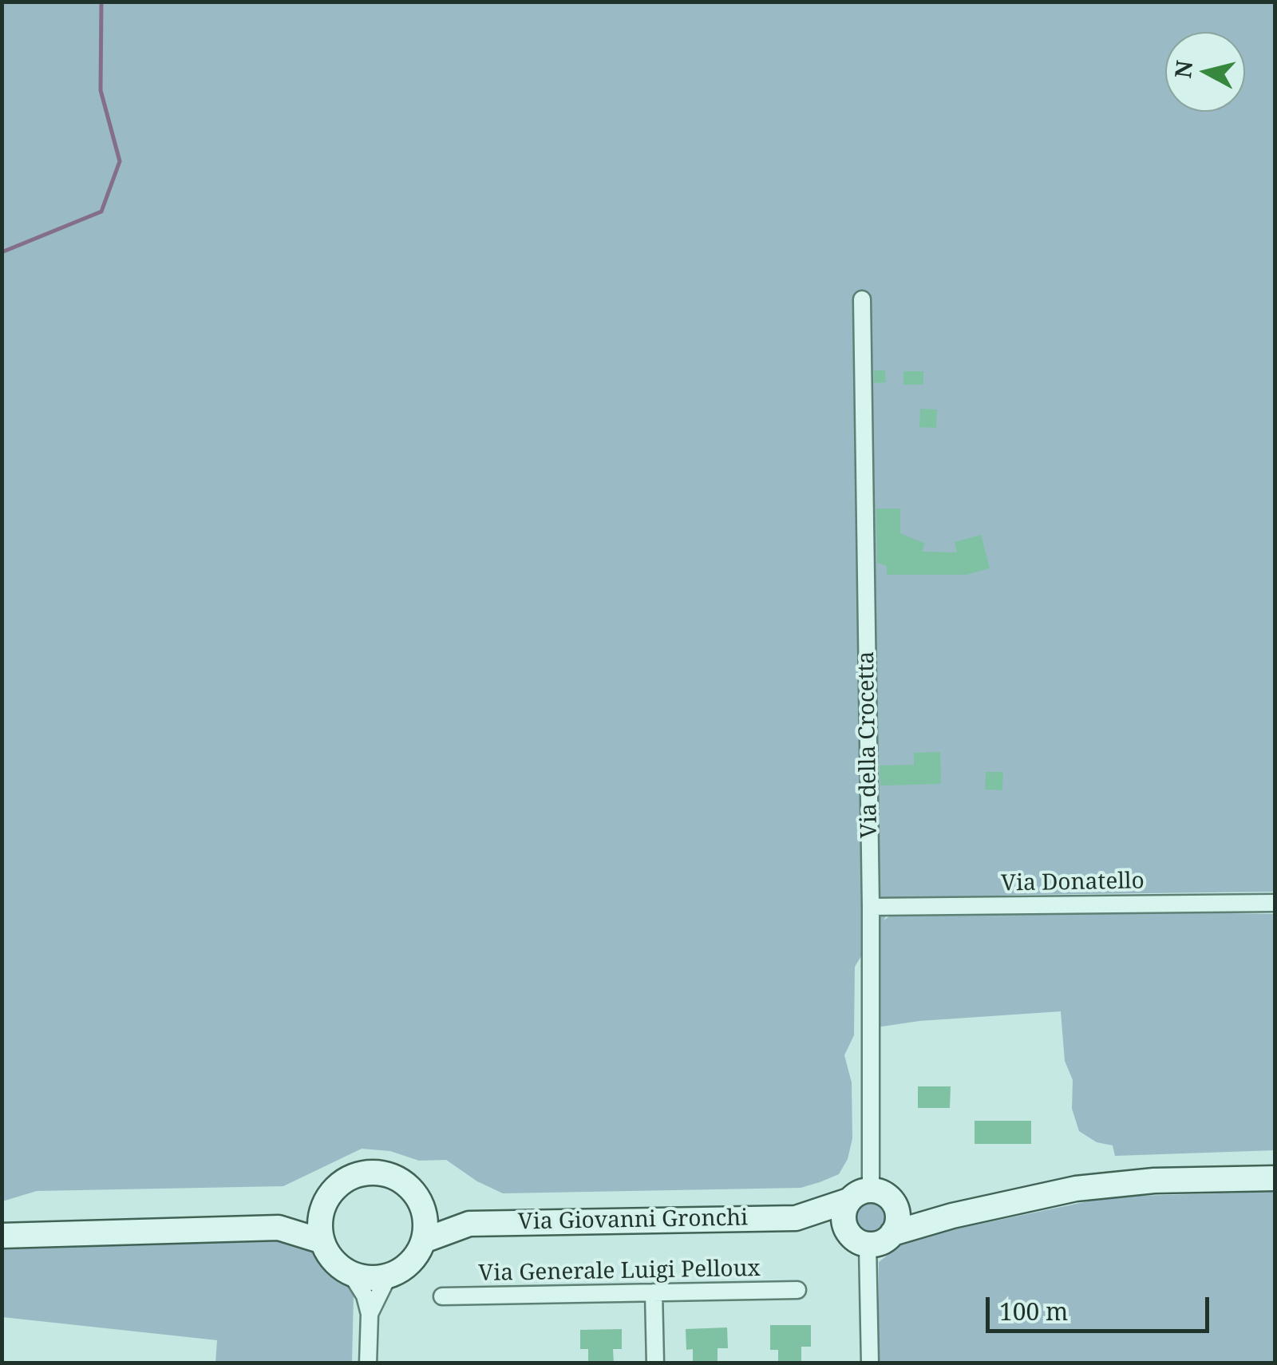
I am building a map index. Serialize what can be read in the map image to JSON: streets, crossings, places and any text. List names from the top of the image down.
{
  "streets": {
    "street": [
      "Via della Crocetta",
      "Via Donatello",
      "Via Giovanni Gronchi",
      "Via Generale Luigi Pelloux"
    ]
  },
  "crossings": [
    ["Via della Crocetta", "Via Donatello"],
    ["Via della Crocetta", "Via Giovanni Gronchi"]
  ],
  "scale_bar": "100 m",
  "north": "left"
}
